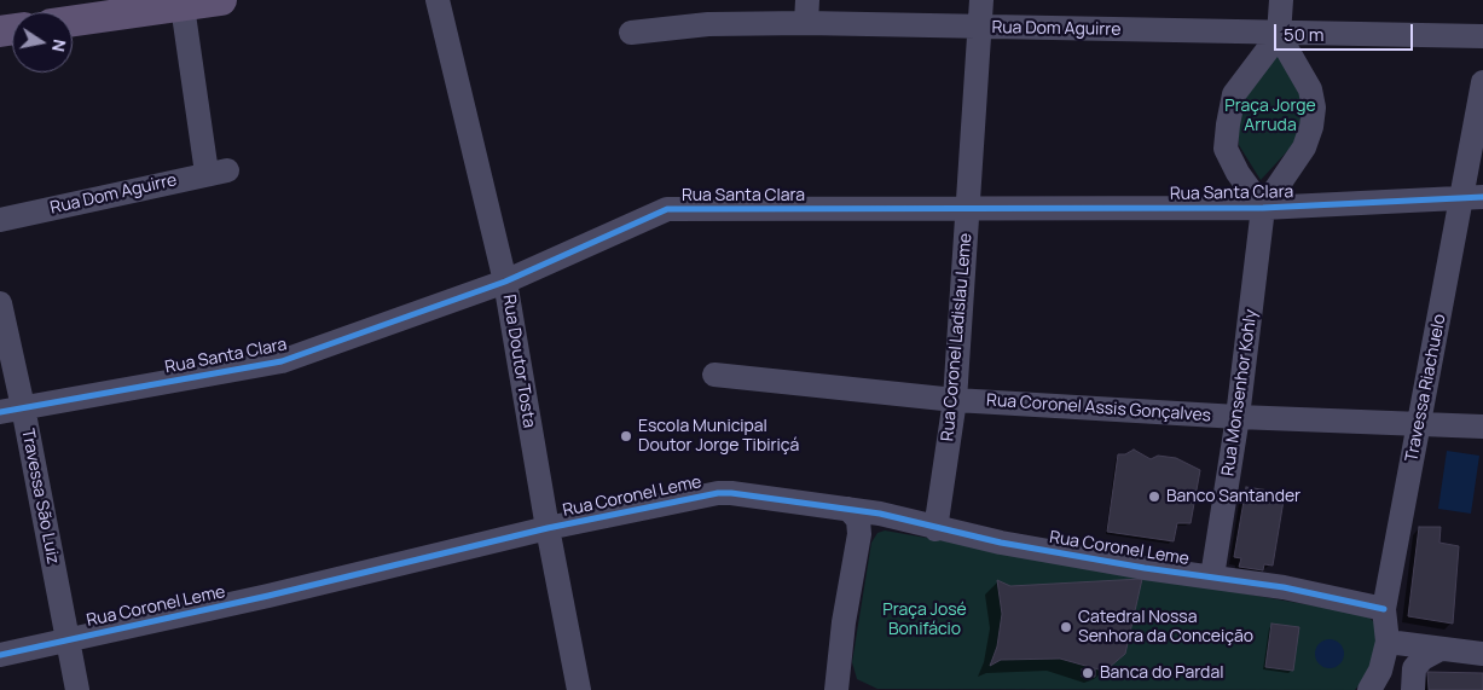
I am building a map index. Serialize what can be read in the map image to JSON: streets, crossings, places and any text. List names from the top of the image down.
{
  "streets": {
    "street": [
      "Rua Dom Aguirre",
      "Rua Santa Clara",
      "Rua Coronel Ladislau Leme",
      "Rua Doutor Tosta",
      "Travessa Riachuelo",
      "Rua Monsenhor Kohly",
      "Rua Coronel Assis Gonçalves",
      "Travessa São Luiz",
      "Rua Coronel Leme"
    ]
  },
  "crossings": [
    ["Rua Dom Aguirre", "Rua Coronel Ladislau Leme"],
    ["Rua Dom Aguirre", "Rua Monsenhor Kohly"],
    ["Rua Santa Clara", "Rua Coronel Ladislau Leme"],
    ["Rua Santa Clara", "Rua Doutor Tosta"],
    ["Rua Santa Clara", "Travessa Riachuelo"],
    ["Rua Santa Clara", "Rua Monsenhor Kohly"],
    ["Rua Santa Clara", "Travessa São Luiz"],
    ["Rua Coronel Ladislau Leme", "Rua Coronel Assis Gonçalves"],
    ["Rua Coronel Ladislau Leme", "Rua Coronel Leme"],
    ["Rua Doutor Tosta", "Rua Coronel Leme"],
    ["Travessa Riachuelo", "Rua Coronel Assis Gonçalves"],
    ["Travessa Riachuelo", "Rua Coronel Leme"],
    ["Rua Monsenhor Kohly", "Rua Coronel Assis Gonçalves"],
    ["Rua Monsenhor Kohly", "Rua Coronel Leme"],
    ["Travessa São Luiz", "Rua Coronel Leme"]
  ],
  "parks": ["Praça Jorge Arruda", "Praça José Bonifácio"],
  "places": [
    "Escola Municipal Doutor Jorge Tibiriçá",
    "Banco Santander",
    "Catedral Nossa Senhora da Conceição",
    "Banca do Pardal"
  ],
  "scale_bar": "50 m",
  "north": "right"
}
